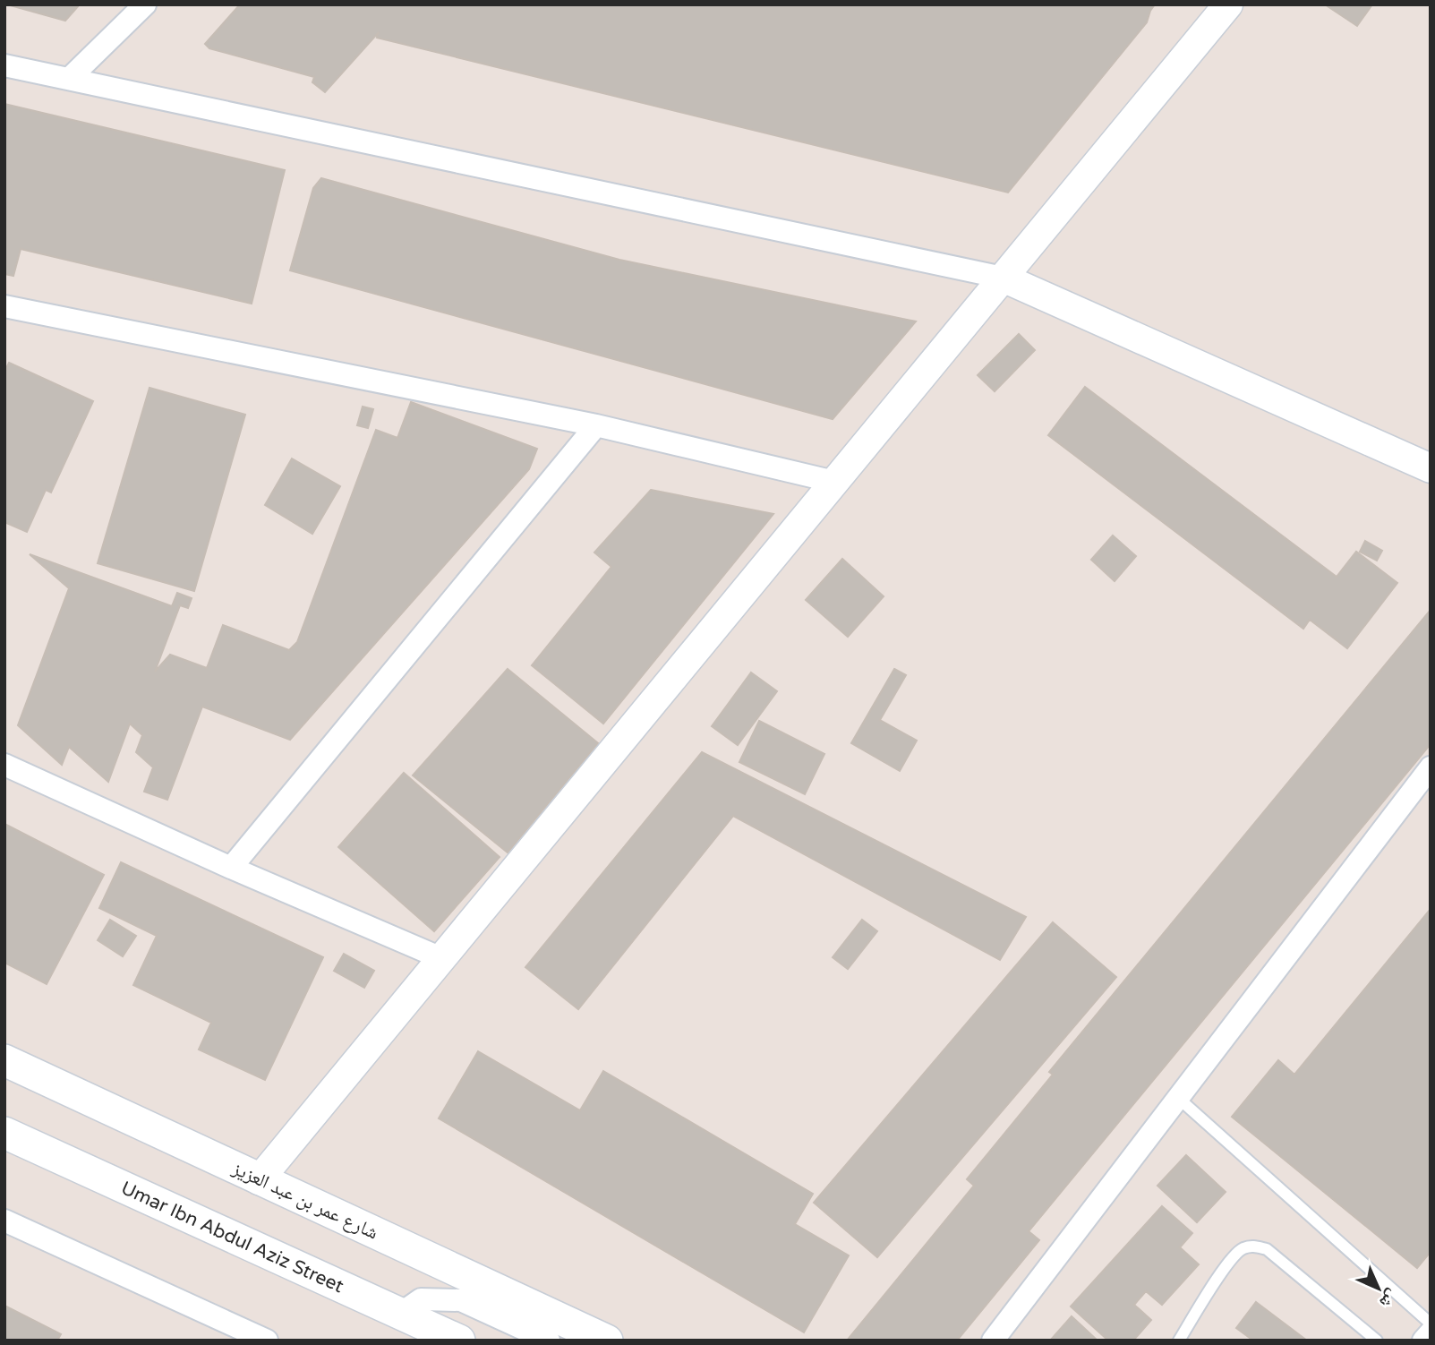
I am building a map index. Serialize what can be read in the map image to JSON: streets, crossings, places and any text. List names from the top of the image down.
{
  "streets": {
    "main road": ["شارع عمر بن عبد العزيز", "Umar Ibn Abdul Aziz Street"]
  },
  "north": "bottom right"
}
